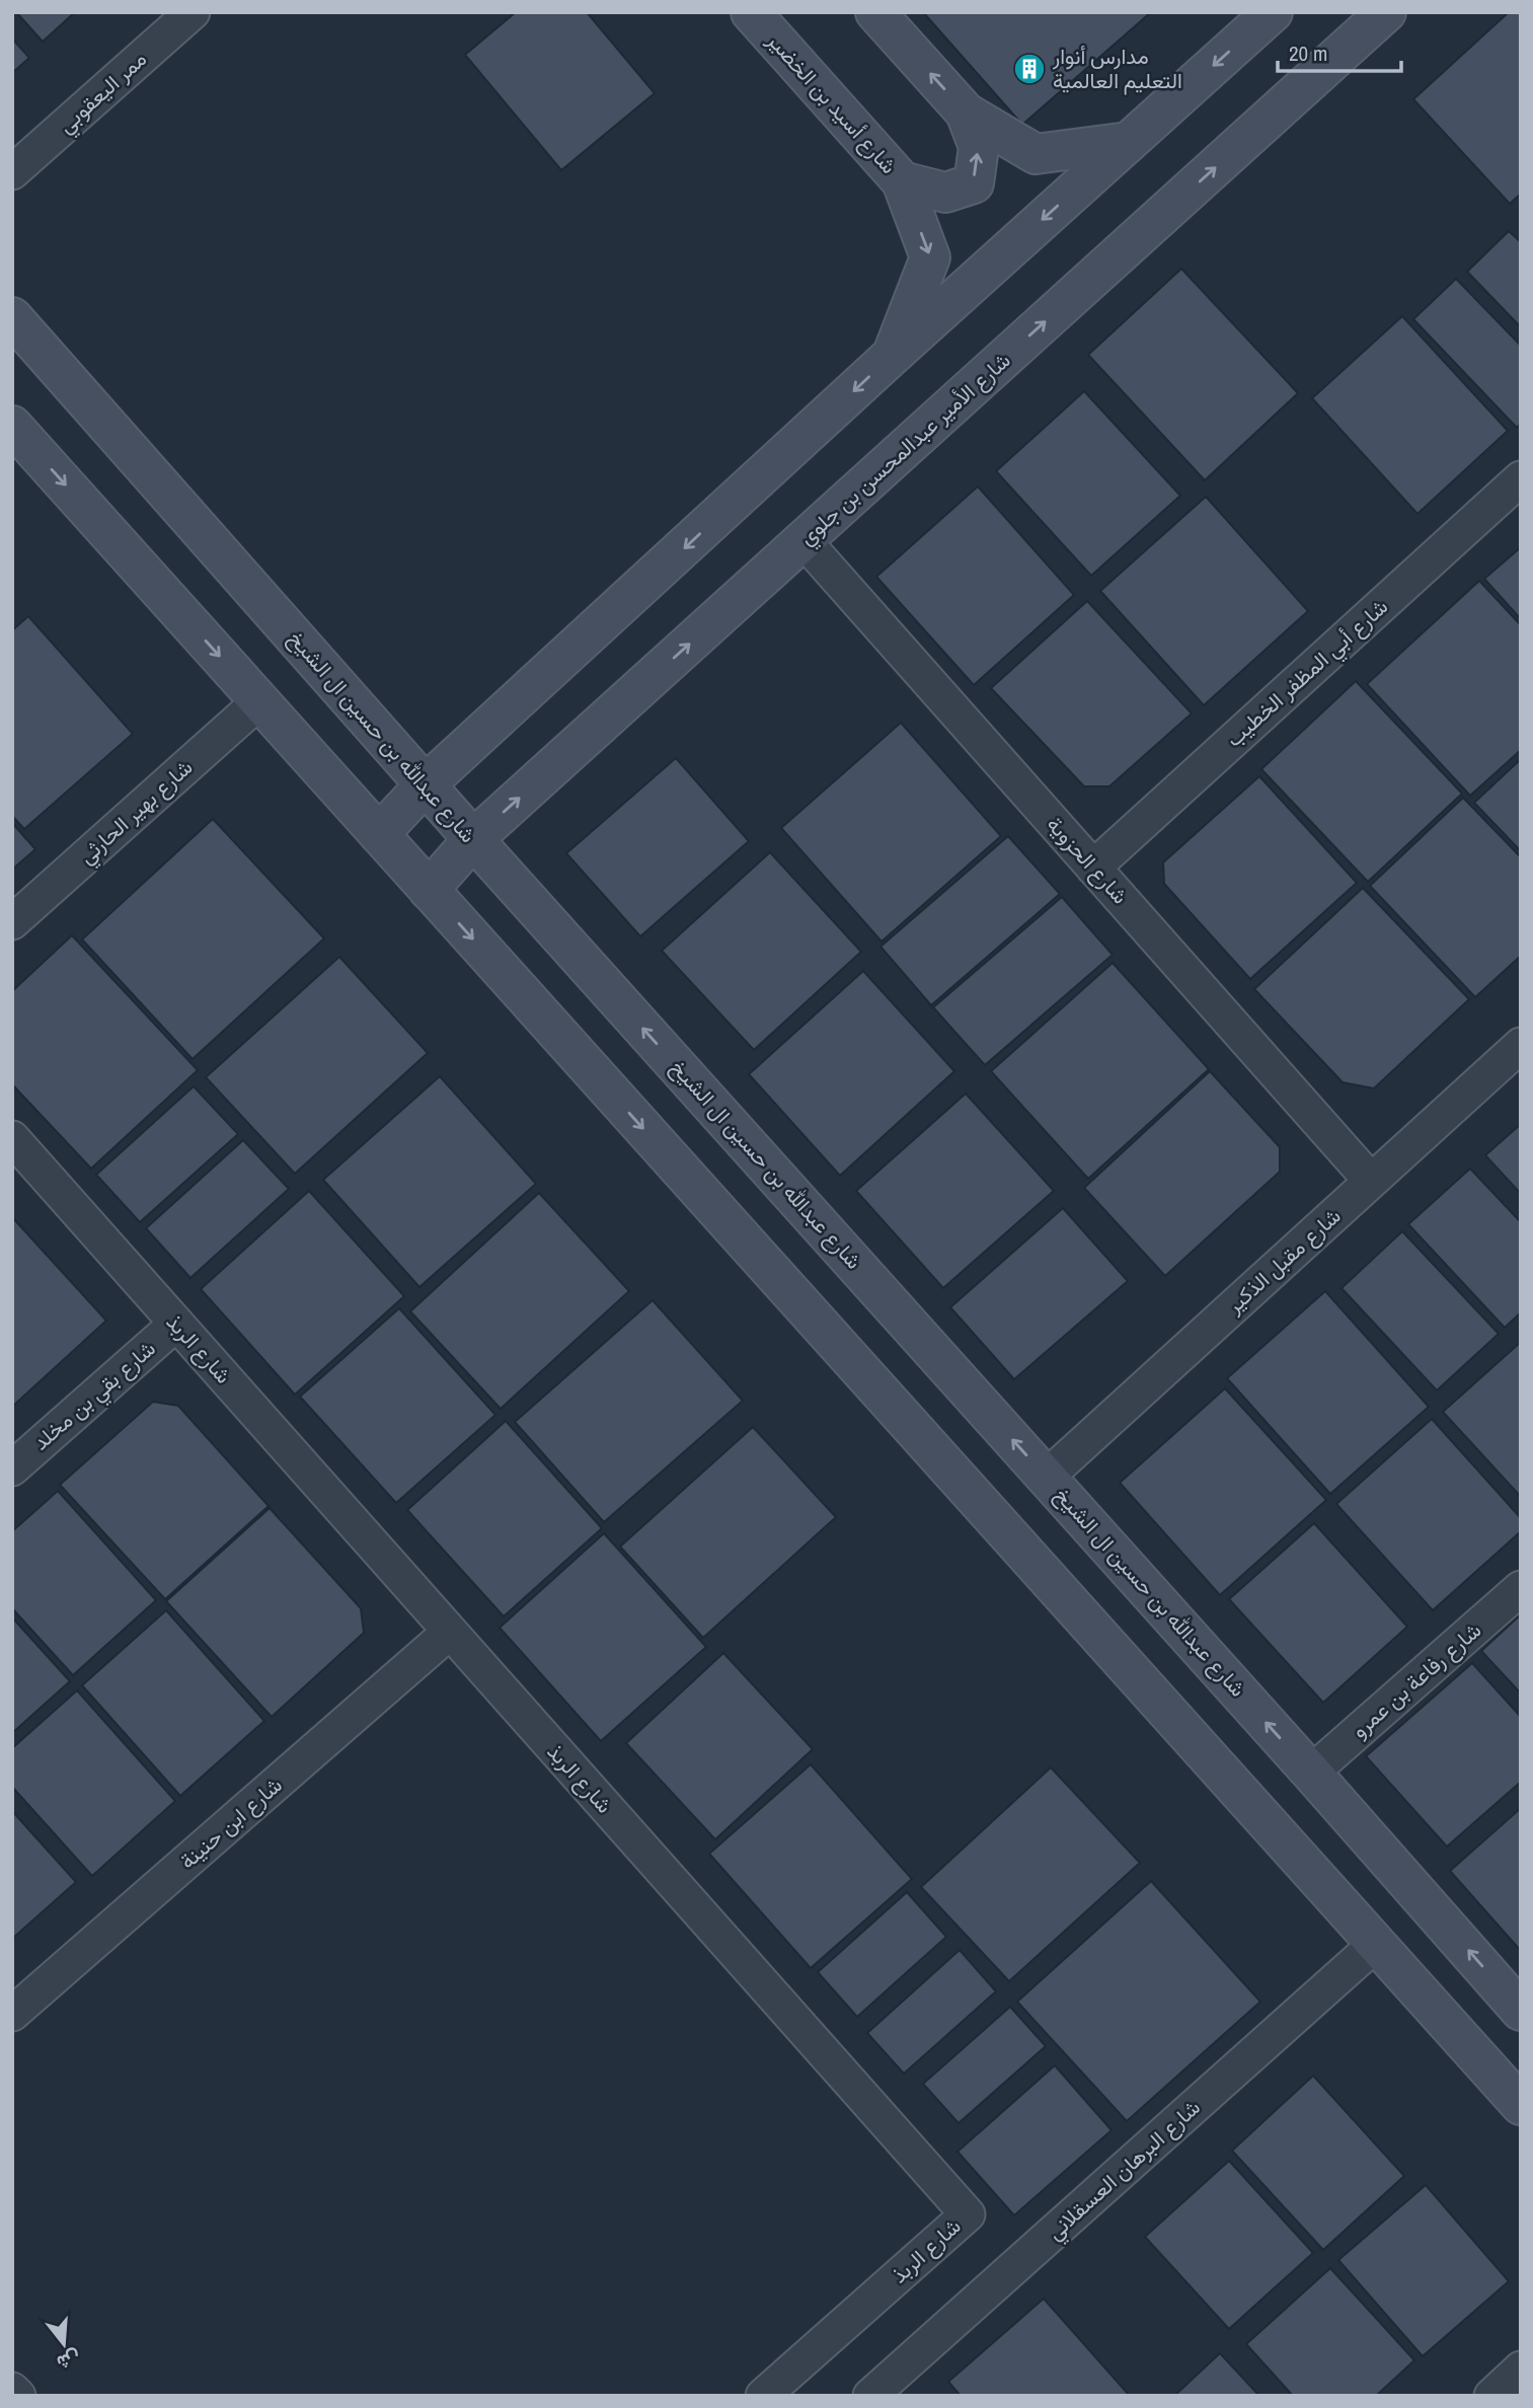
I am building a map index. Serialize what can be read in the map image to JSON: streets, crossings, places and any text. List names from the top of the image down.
{
  "streets": {
    "street": [
      "ممر اليعقوبي",
      "شارع أسيد بن الخضير",
      "شارع الأمير عبدالمحسن بن جلوي",
      "شارع أبي المظفر الخطيب",
      "شارع عبدالله بن حسين ال الشيخ",
      "شارع بهير الحارثي",
      "شارع الحزوية",
      "شارع مقبل الذكير",
      "شارع الربذ",
      "شارع بقي بن مخلد",
      "شارع رفاعة بن عمرو",
      "شارع ابن حنينة",
      "شارع البرهان العسقلاني"
    ]
  },
  "crossings": [
    ["شارع الأمير عبدالمحسن بن جلوي", "شارع عبدالله بن حسين ال الشيخ"],
    ["شارع الأمير عبدالمحسن بن جلوي", "شارع الحزوية"],
    ["شارع أبي المظفر الخطيب", "شارع الحزوية"],
    ["شارع عبدالله بن حسين ال الشيخ", "شارع مقبل الذكير"],
    ["شارع عبدالله بن حسين ال الشيخ", "شارع رفاعة بن عمرو"],
    ["شارع الحزوية", "شارع مقبل الذكير"],
    ["شارع الربذ", "شارع بقي بن مخلد"],
    ["شارع الربذ", "شارع ابن حنينة"]
  ],
  "one_way": ["شارع أسيد بن الخضير"],
  "places": {
    "building": ["مدارس أنوار التعليم العالمية"]
  },
  "scale_bar": "20 m",
  "north": "bottom"
}
